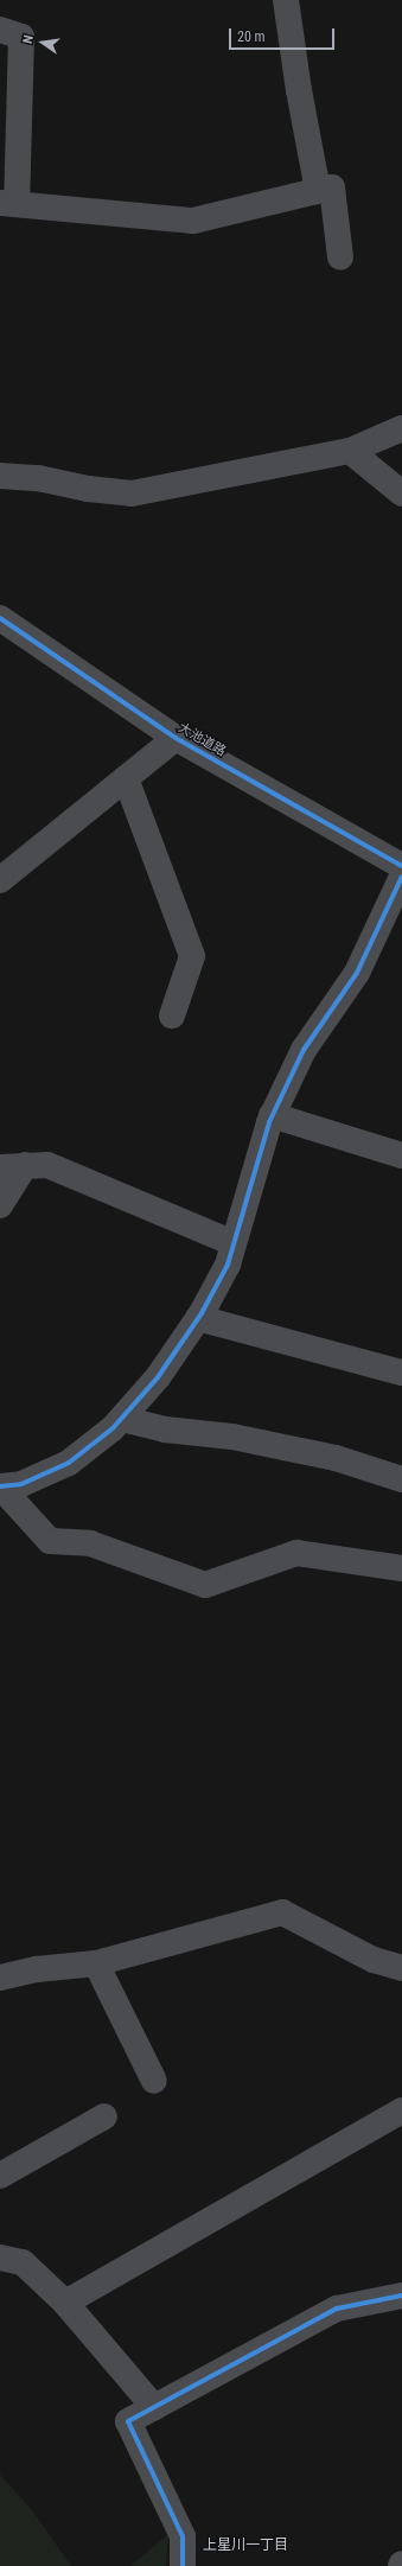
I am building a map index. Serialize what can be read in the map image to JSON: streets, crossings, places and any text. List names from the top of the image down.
{
  "streets": {
    "street": ["大池道路"]
  },
  "districts": ["上星川一丁目"],
  "scale_bar": "20 m",
  "north": "left"
}
